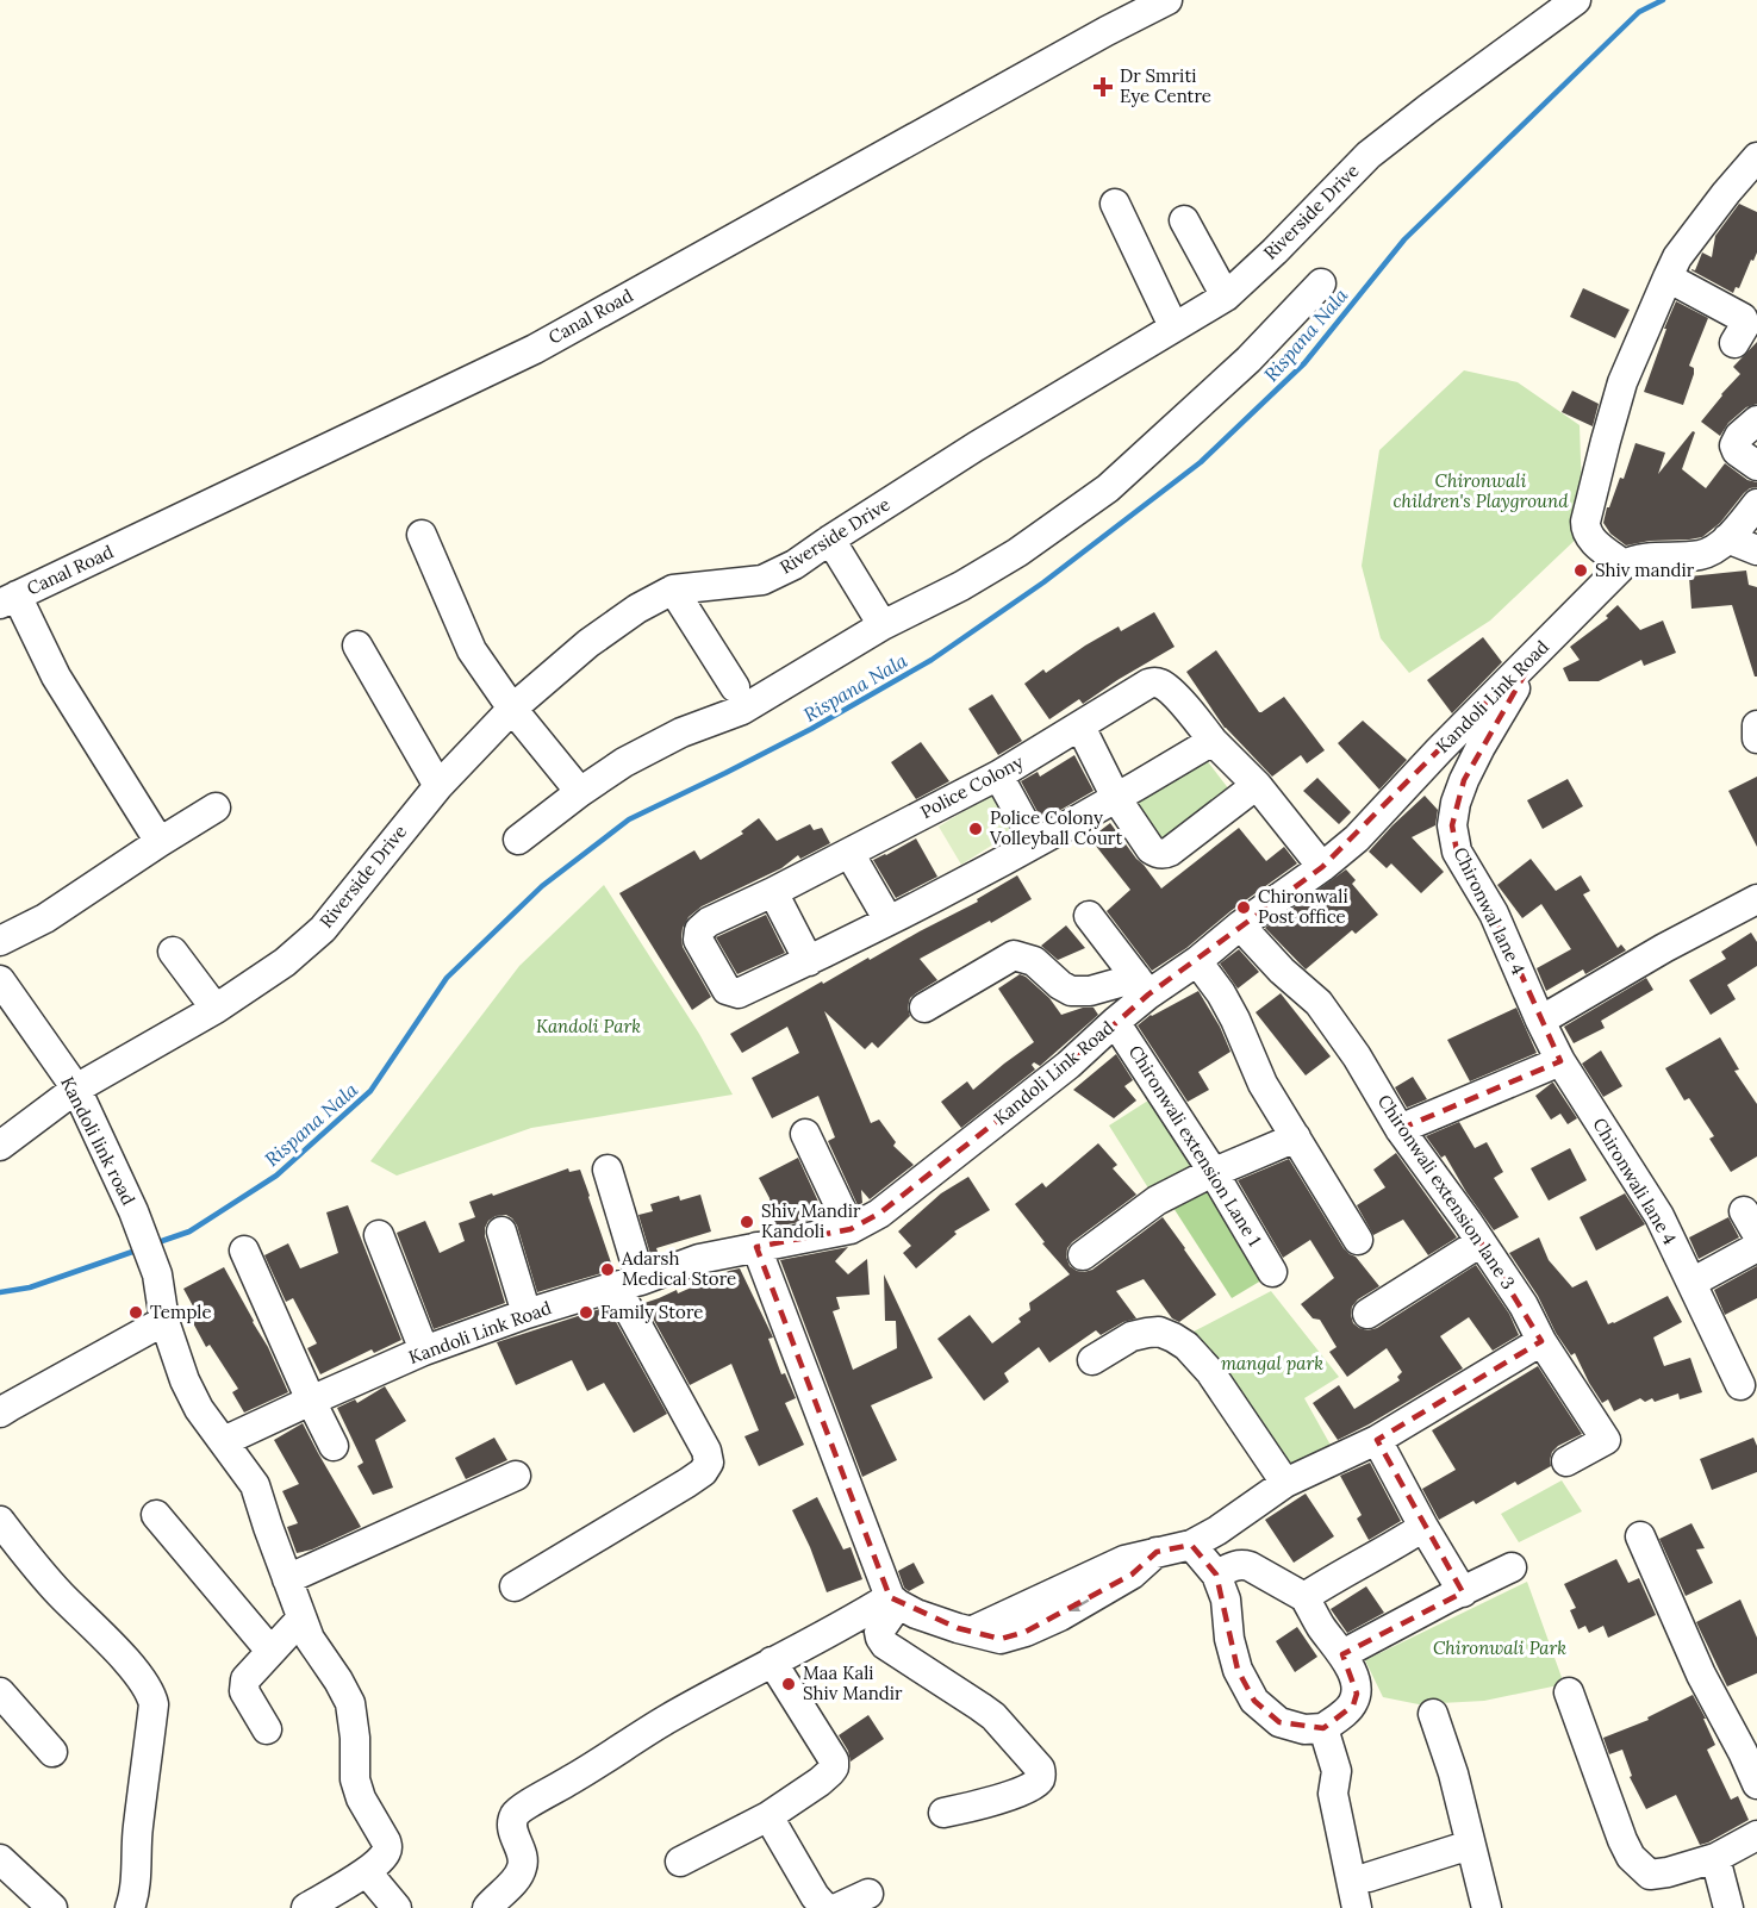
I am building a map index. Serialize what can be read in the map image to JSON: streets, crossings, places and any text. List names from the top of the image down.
{
  "streets": {
    "street": [
      "Riverside Drive",
      "Canal Road",
      "Kandoli Link Road",
      "Police Colony",
      "Chironwal lane 4",
      "Kandoli link road",
      "Chironwali extension Lane 1",
      "Chironwali lane 4",
      "Chironwali extension lane 3"
    ]
  },
  "crossings": [
    ["Riverside Drive", "Kandoli link road"],
    ["Kandoli Link Road", "Chironwal lane 4"],
    ["Kandoli Link Road", "Chironwali extension Lane 1"],
    ["Kandoli Link Road", "Chironwali extension lane 3"],
    ["Chironwal lane 4", "Chironwali lane 4"]
  ],
  "water": ["Rispana Nala"],
  "parks": [
    "Chironwali children's Playground",
    "Kandoli Park",
    "mangal park",
    "Chironwali Park"
  ],
  "places": {
    "health": ["Dr Smriti Eye Centre"],
    "other": [
      "Shiv mandir",
      "Police Colony Volleyball Court",
      "Chironwali Post office",
      "Shiv Mandir Kandoli",
      "Adarsh Medical Store",
      "Temple",
      "Family Store",
      "Maa Kali Shiv Mandir"
    ]
  }
}
